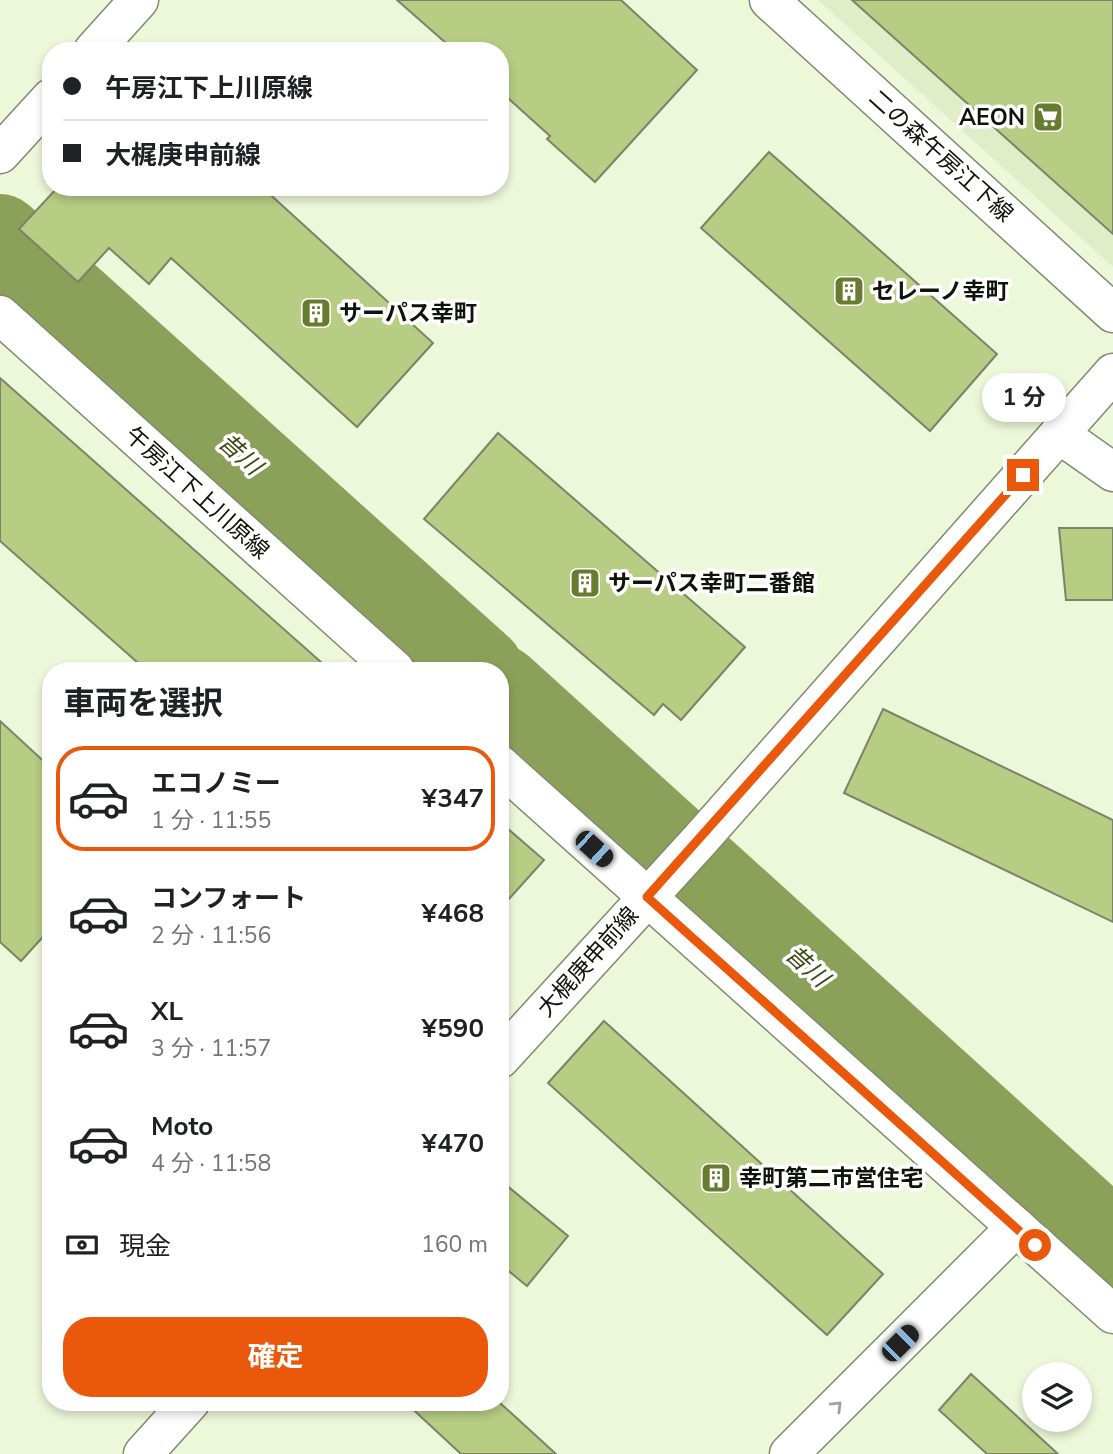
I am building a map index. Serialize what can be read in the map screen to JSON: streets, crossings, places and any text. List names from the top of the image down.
{
  "streets": {
    "street": ["二の森午房江下線", "午房江下上川原線", "大梶庚申前線"]
  },
  "water": ["昔川"],
  "places": {
    "supermarket": ["AEON"],
    "building": [
      "セレーノ幸町",
      "サーパス幸町",
      "サーパス幸町二番館",
      "幸町第二市営住宅"
    ]
  },
  "page": {
    "banner": ["午房江下上川原線", "大梶庚申前線"],
    "bubble": "1 分",
    "heading": "車両を選択",
    "list": [
      {
        "name": "エコノミー",
        "note": "1 分 · 11:55",
        "value": "¥347"
      },
      {
        "name": "コンフォート",
        "note": "2 分 · 11:56",
        "value": "¥468"
      },
      {
        "name": "XL",
        "note": "3 分 · 11:57",
        "value": "¥590"
      },
      {
        "name": "Moto",
        "note": "4 分 · 11:58",
        "value": "¥470"
      }
    ],
    "pay": ["現金", "160 m"],
    "buttons": "確定"
  }
}
